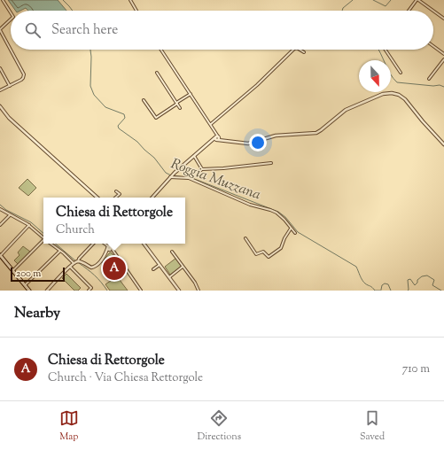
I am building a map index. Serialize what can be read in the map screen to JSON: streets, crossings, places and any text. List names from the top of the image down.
{
  "water": ["Roggia Muzzana"],
  "scale_bar": "200 m",
  "north": "bottom",
  "page": {
    "search": "Search here",
    "popup": ["Chiesa di Rettorgole", "Church"],
    "pins": "A",
    "scale": "200 m",
    "heading": "Nearby",
    "list": [
      {
        "mark": "A",
        "name": "Chiesa di Rettorgole",
        "note": "Church · Via Chiesa Rettorgole",
        "value": "710 m"
      }
    ],
    "nav": ["Map", "Directions", "Saved"]
  }
}
